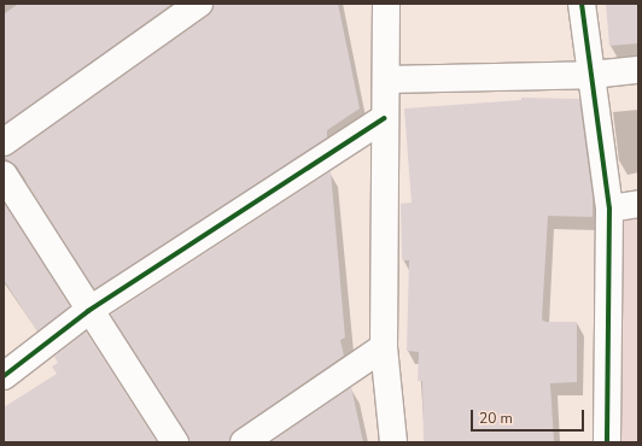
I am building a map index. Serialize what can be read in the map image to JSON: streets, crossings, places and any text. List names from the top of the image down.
{
  "scale_bar": "20 m"
}
